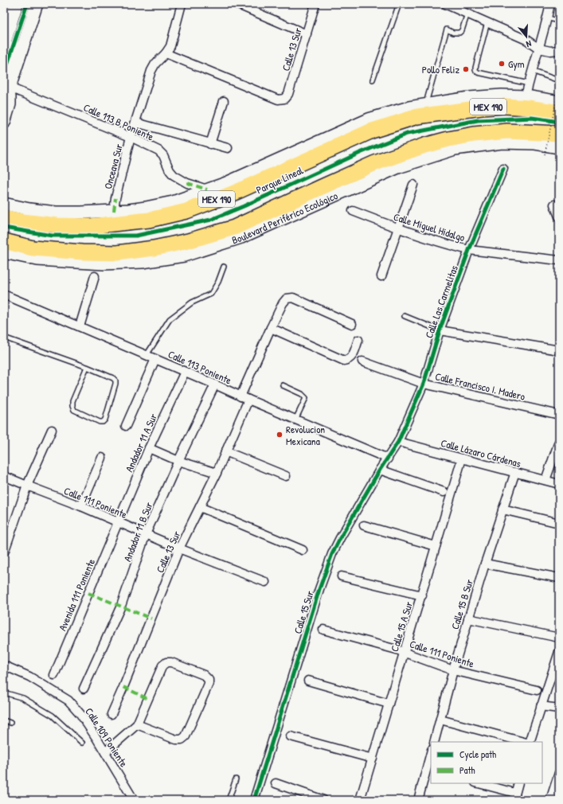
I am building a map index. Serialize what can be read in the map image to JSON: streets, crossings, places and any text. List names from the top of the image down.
{
  "streets": {
    "highway": ["MEX 190", "Boulevard Periférico Ecológico"],
    "street": [
      "Calle 13 Sur",
      "Calle 113 B Poniente",
      "Onceava Sur",
      "Calle Miguel Hidalgo",
      "Calle Las Carmelitas",
      "Calle 113 Poniente",
      "Calle Francisco I. Madero",
      "Andador 11 A Sur",
      "Calle Lázaro Cárdenas",
      "Calle 111 Poniente",
      "Andador 11 B Sur",
      "Avenida 111 Poniente",
      "Calle 15 B Sur",
      "Calle 15 Sur",
      "Calle 15 A Sur",
      "Calle 109 Poniente"
    ],
    "cycle path": ["Parque Lineal"]
  },
  "crossings": [
    ["Calle 13 Sur", "Onceava Sur"],
    ["Calle 13 Sur", "Calle 113 Poniente"],
    ["Calle 13 Sur", "Calle 111 Poniente"],
    ["Calle 113 B Poniente", "Onceava Sur"],
    ["Calle Miguel Hidalgo", "Calle Las Carmelitas"],
    ["Calle Las Carmelitas", "Calle Francisco I. Madero"],
    ["Calle Las Carmelitas", "Calle Lázaro Cárdenas"],
    ["Calle Las Carmelitas", "Calle 15 Sur"],
    ["Calle 113 Poniente", "Andador 11 A Sur"],
    ["Calle 113 Poniente", "Andador 11 B Sur"],
    ["Calle 113 Poniente", "Calle 15 Sur"],
    ["Andador 11 A Sur", "Calle 111 Poniente"],
    ["Andador 11 A Sur", "Avenida 111 Poniente"],
    ["Calle Lázaro Cárdenas", "Calle 15 B Sur"],
    ["Calle Lázaro Cárdenas", "Calle 15 Sur"],
    ["Calle Lázaro Cárdenas", "Calle 15 A Sur"],
    ["Calle 111 Poniente", "Andador 11 B Sur"],
    ["Calle 111 Poniente", "Avenida 111 Poniente"],
    ["Calle 111 Poniente", "Calle 15 B Sur"],
    ["Calle 111 Poniente", "Calle 15 A Sur"]
  ],
  "places": ["Gym", "Pollo Feliz", "Revolucion Mexicana"],
  "legend": ["Cycle path", "Path"],
  "north": "bottom"
}
